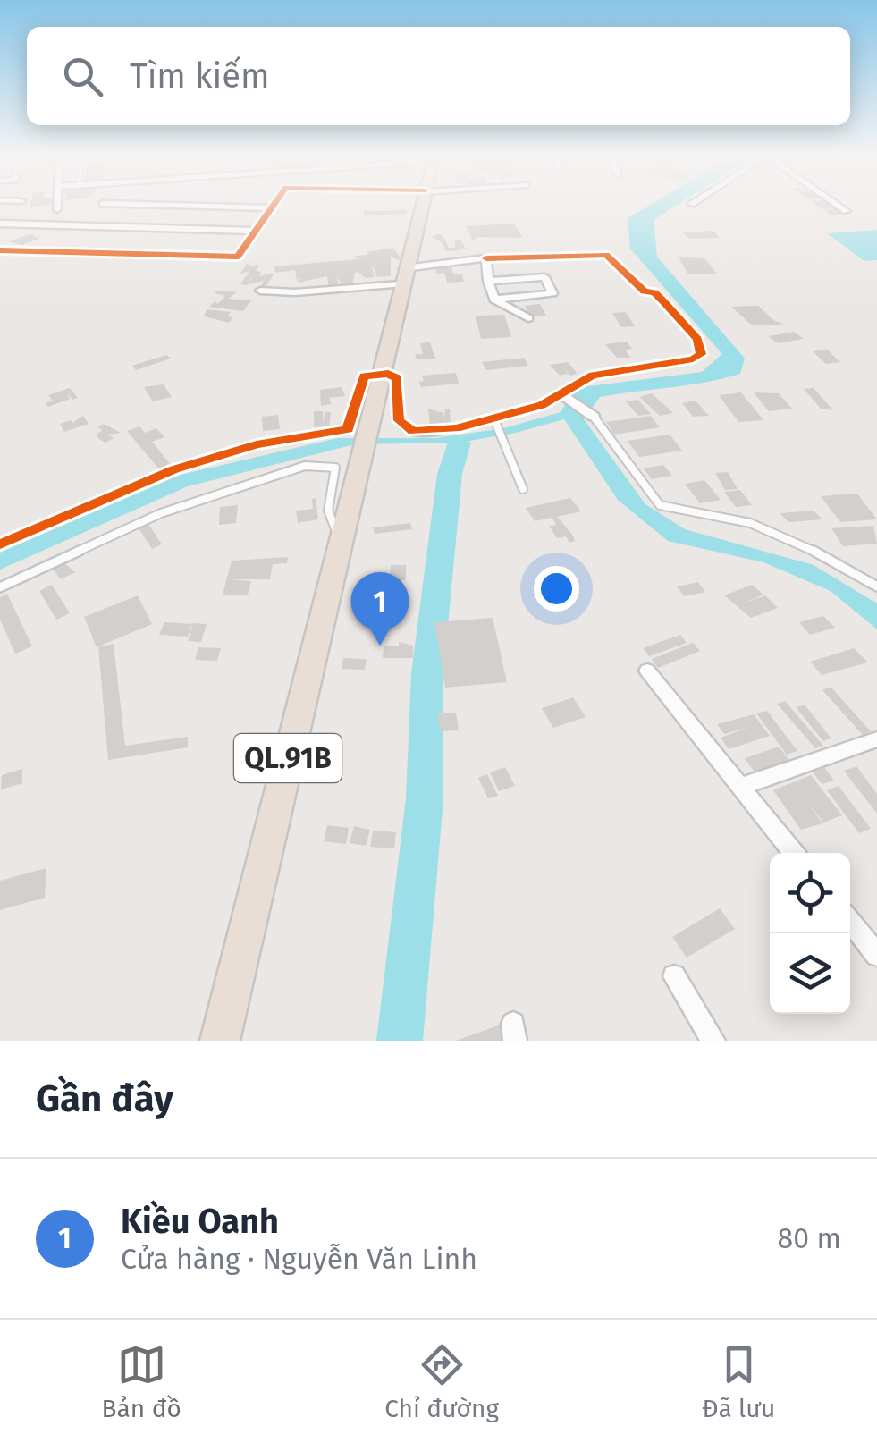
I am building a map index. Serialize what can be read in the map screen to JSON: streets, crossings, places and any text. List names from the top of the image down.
{
  "streets": {
    "highway": ["QL.91B"]
  },
  "page": {
    "search": "Tìm kiếm",
    "pins": "1",
    "heading": "Gần đây",
    "list": [
      {
        "mark": "1",
        "name": "Kiều Oanh",
        "note": "Cửa hàng · Nguyễn Văn Linh",
        "value": "80 m"
      }
    ],
    "nav": ["Bản đồ", "Chỉ đường", "Đã lưu"]
  }
}
